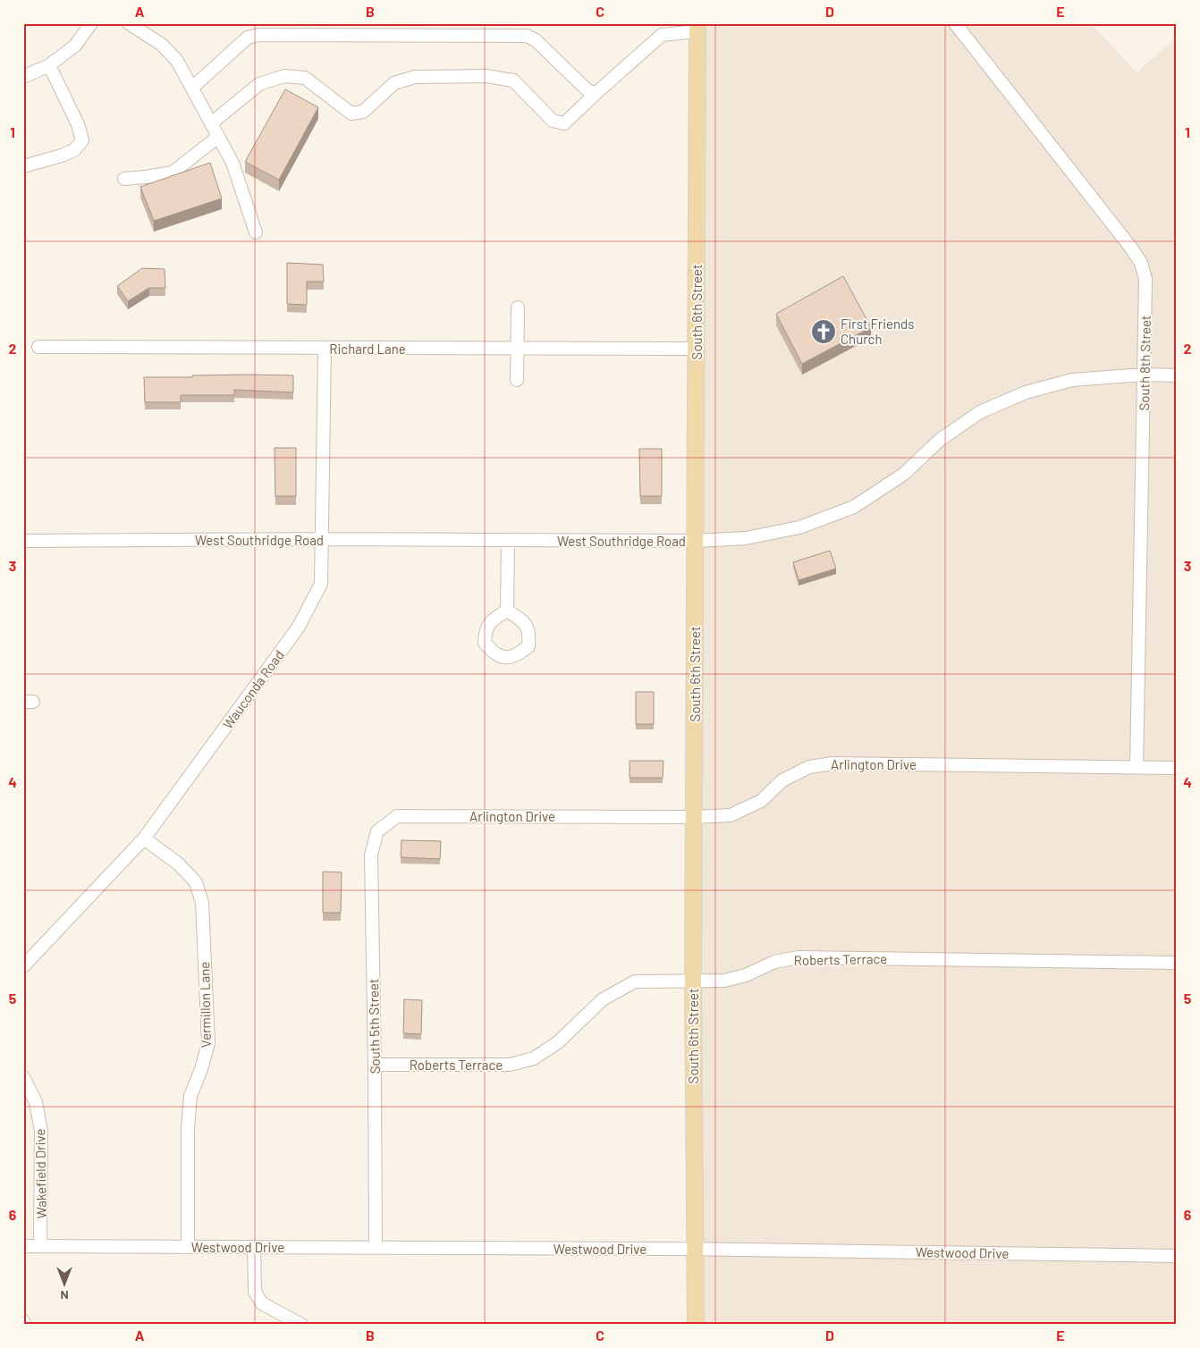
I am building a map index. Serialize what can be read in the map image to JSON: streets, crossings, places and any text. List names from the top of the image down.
{
  "streets": {
    "main road": ["South 6th Street"],
    "street": [
      "Richard Lane",
      "South 8th Street",
      "West Southridge Road",
      "Wauconda Road",
      "Arlington Drive",
      "Roberts Terrace",
      "Vermillon Lane",
      "South 5th Street",
      "Wakefield Drive",
      "Westwood Drive"
    ]
  },
  "crossings": [
    ["South 6th Street", "Richard Lane"],
    ["South 6th Street", "West Southridge Road"],
    ["South 6th Street", "Arlington Drive"],
    ["South 6th Street", "Roberts Terrace"],
    ["South 6th Street", "Westwood Drive"],
    ["Richard Lane", "Wauconda Road"],
    ["South 8th Street", "West Southridge Road"],
    ["South 8th Street", "Arlington Drive"],
    ["West Southridge Road", "Wauconda Road"],
    ["Wauconda Road", "Vermillon Lane"],
    ["Arlington Drive", "South 5th Street"],
    ["Roberts Terrace", "South 5th Street"],
    ["Vermillon Lane", "Westwood Drive"],
    ["South 5th Street", "Westwood Drive"],
    ["Wakefield Drive", "Westwood Drive"]
  ],
  "places": {
    "church": ["First Friends Church"]
  },
  "north": "bottom",
  "grid": {
    "columns": [
      "A",
      "B",
      "C",
      "D",
      "E"
    ],
    "rows": [
      "1",
      "2",
      "3",
      "4",
      "5",
      "6"
    ]
  }
}
